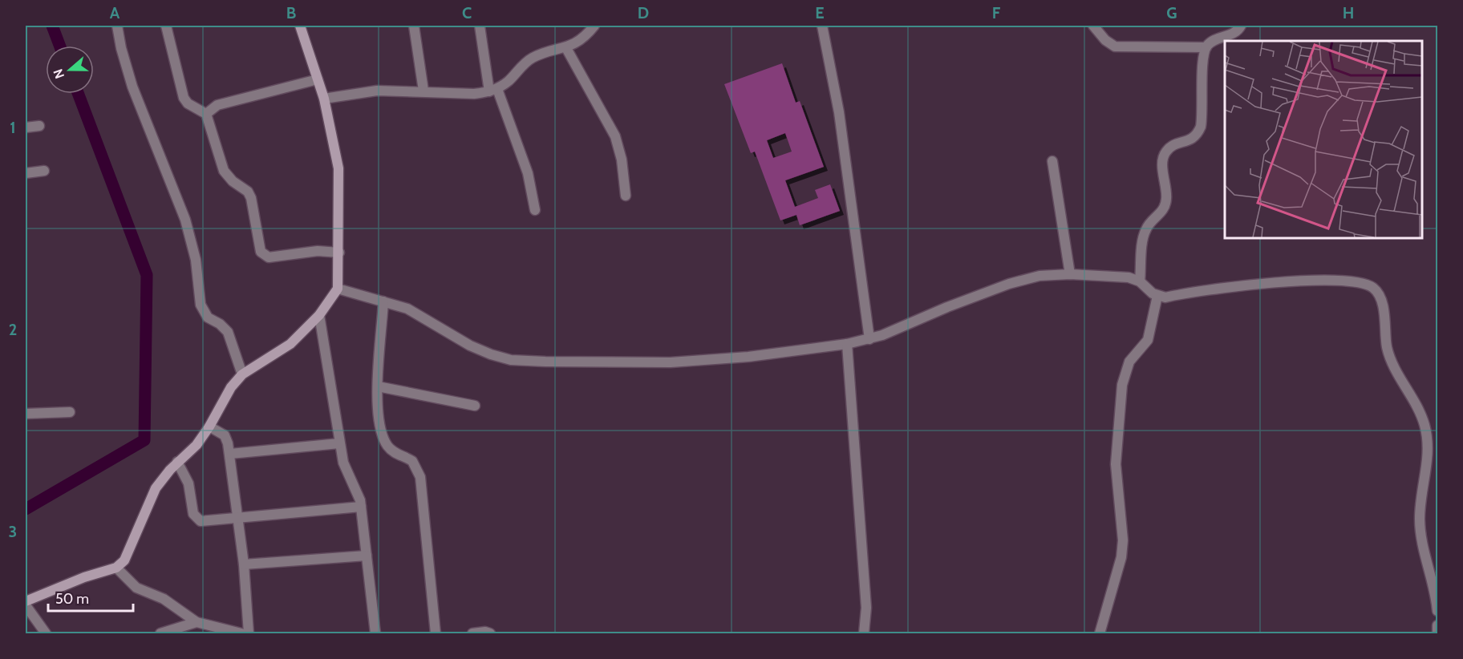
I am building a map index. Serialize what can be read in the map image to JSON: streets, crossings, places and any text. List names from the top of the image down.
{
  "scale_bar": "50 m",
  "north": "left",
  "grid": {
    "columns": [
      "A",
      "B",
      "C",
      "D",
      "E",
      "F",
      "G",
      "H"
    ],
    "rows": ["1", "2", "3"]
  }
}
